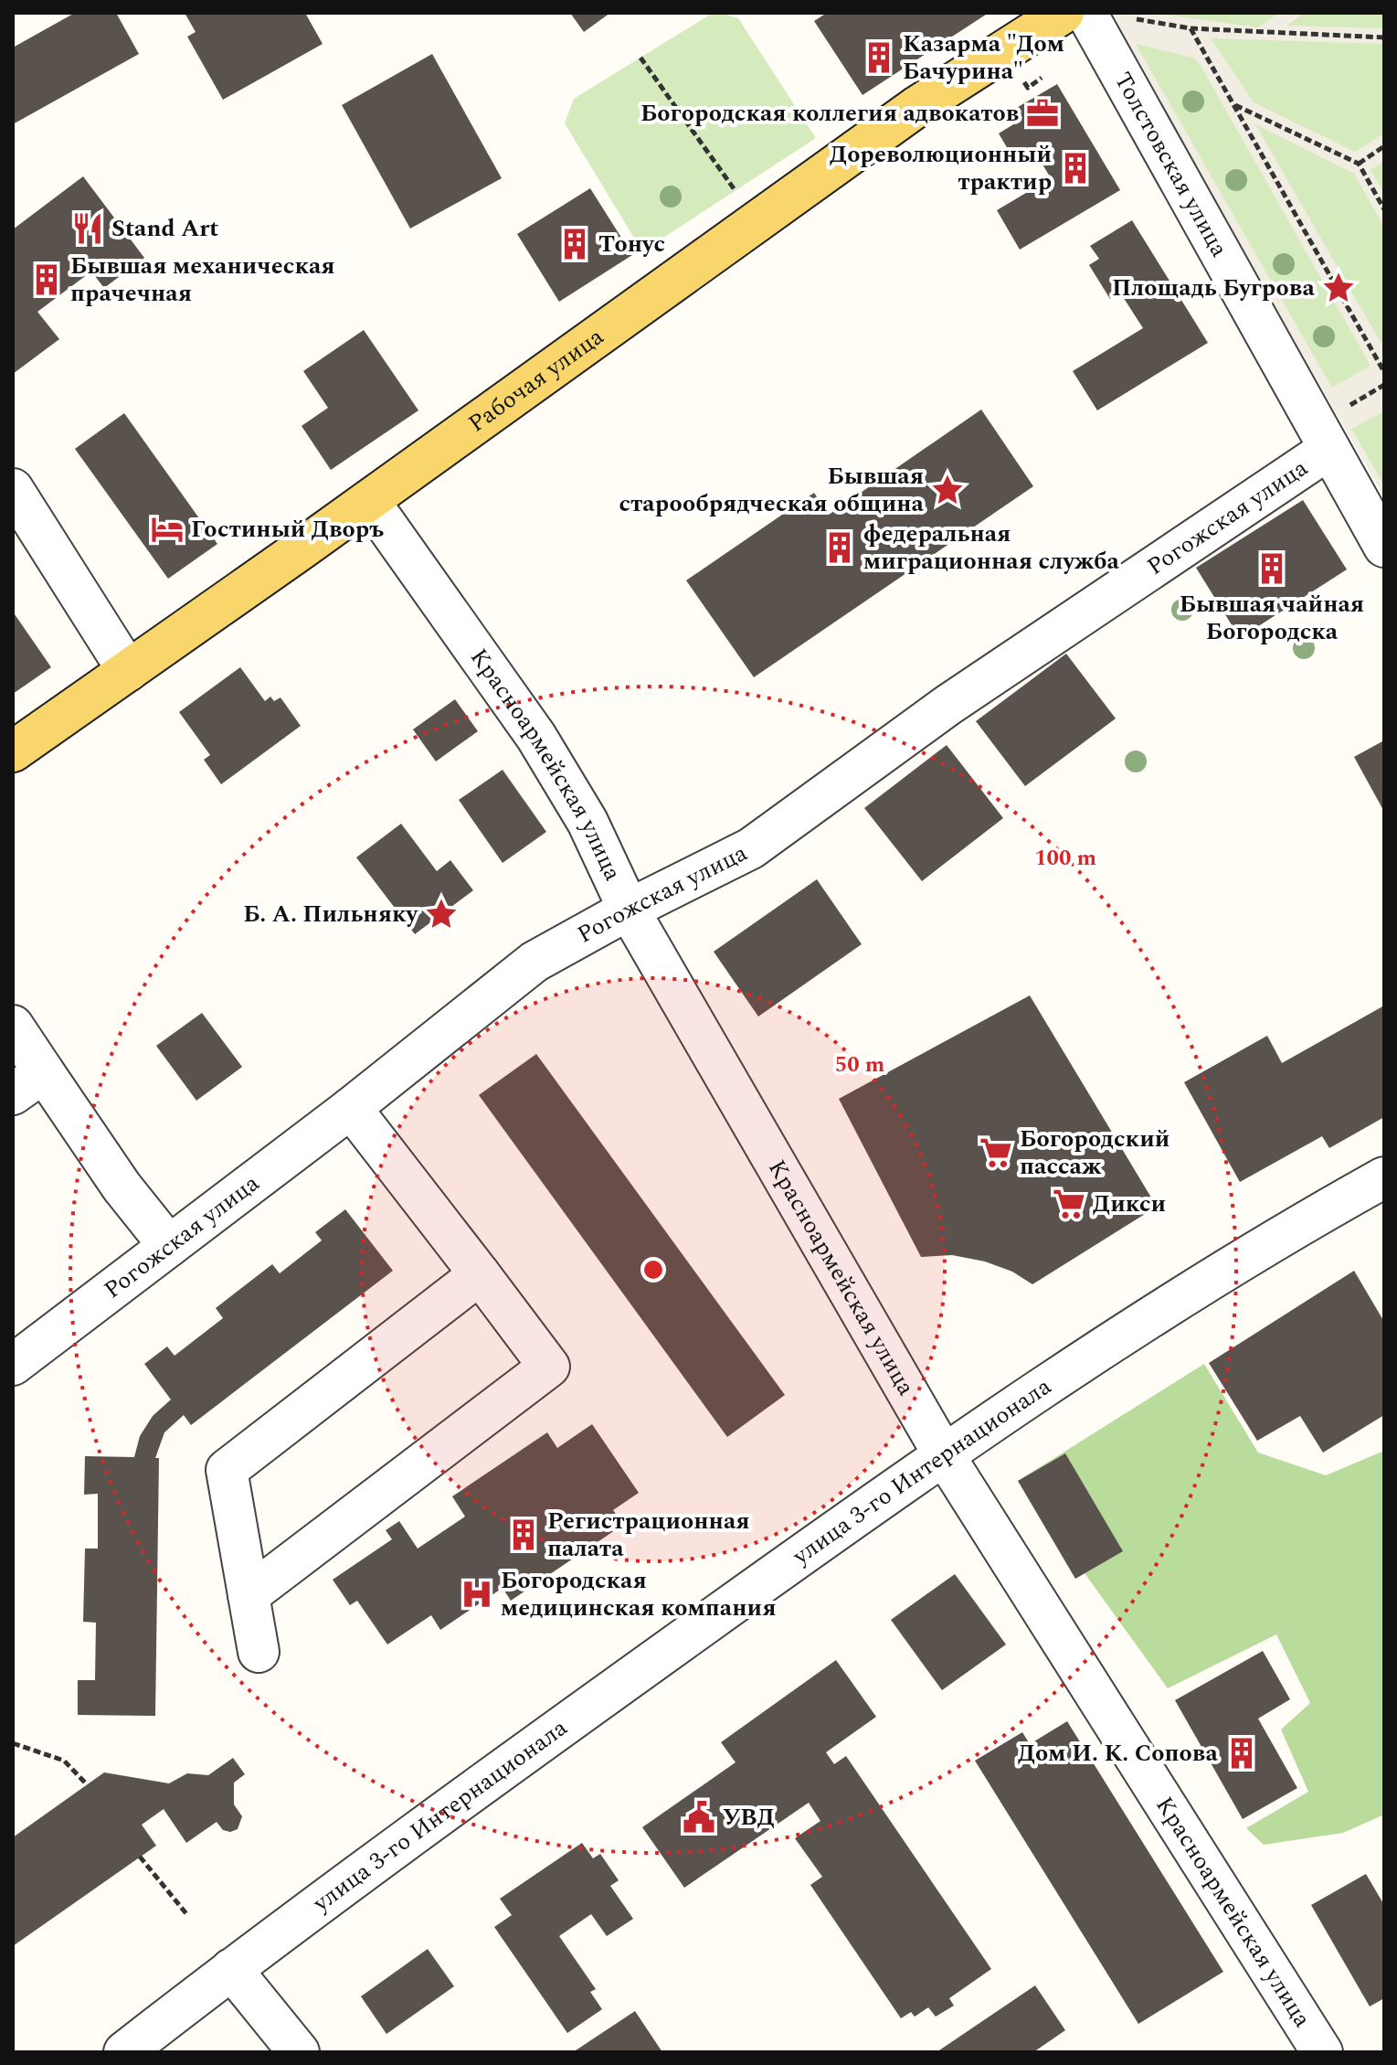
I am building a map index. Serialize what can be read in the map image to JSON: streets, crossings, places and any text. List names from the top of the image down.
{
  "streets": {
    "main road": ["Рабочая улица"],
    "street": [
      "Толстовская улица",
      "Рогожская улица",
      "Красноармейская улица",
      "улица 3-го Интернационала"
    ]
  },
  "crossings": [
    ["Толстовская улица", "Рогожская улица"],
    ["Рабочая улица", "Красноармейская улица"],
    ["Рогожская улица", "Красноармейская улица"],
    ["Красноармейская улица", "улица 3-го Интернационала"]
  ],
  "places": {
    "building": [
      "Казарма \"Дом Бачурина\"",
      "Дореволюционный трактир",
      "Тонус",
      "Бывшая механическая прачечная",
      "федеральная миграционная служба",
      "Бывшая чайная Богородска",
      "Регистрационная палата",
      "Дом И. К. Сопова"
    ],
    "office": ["Богородская коллегия адвокатов"],
    "restaurant": ["Stand Art"],
    "place": ["Площадь Бугрова", "Бывшая старообрядческая община", "Б. А. Пильняку"],
    "hotel": ["Гостиный Дворъ"],
    "supermarket": ["Богородский пассаж", "Дикси"],
    "hospital": ["Богородская медицинская компания"],
    "public building": ["УВД"]
  },
  "rings": ["100 m", "50 m"]
}
